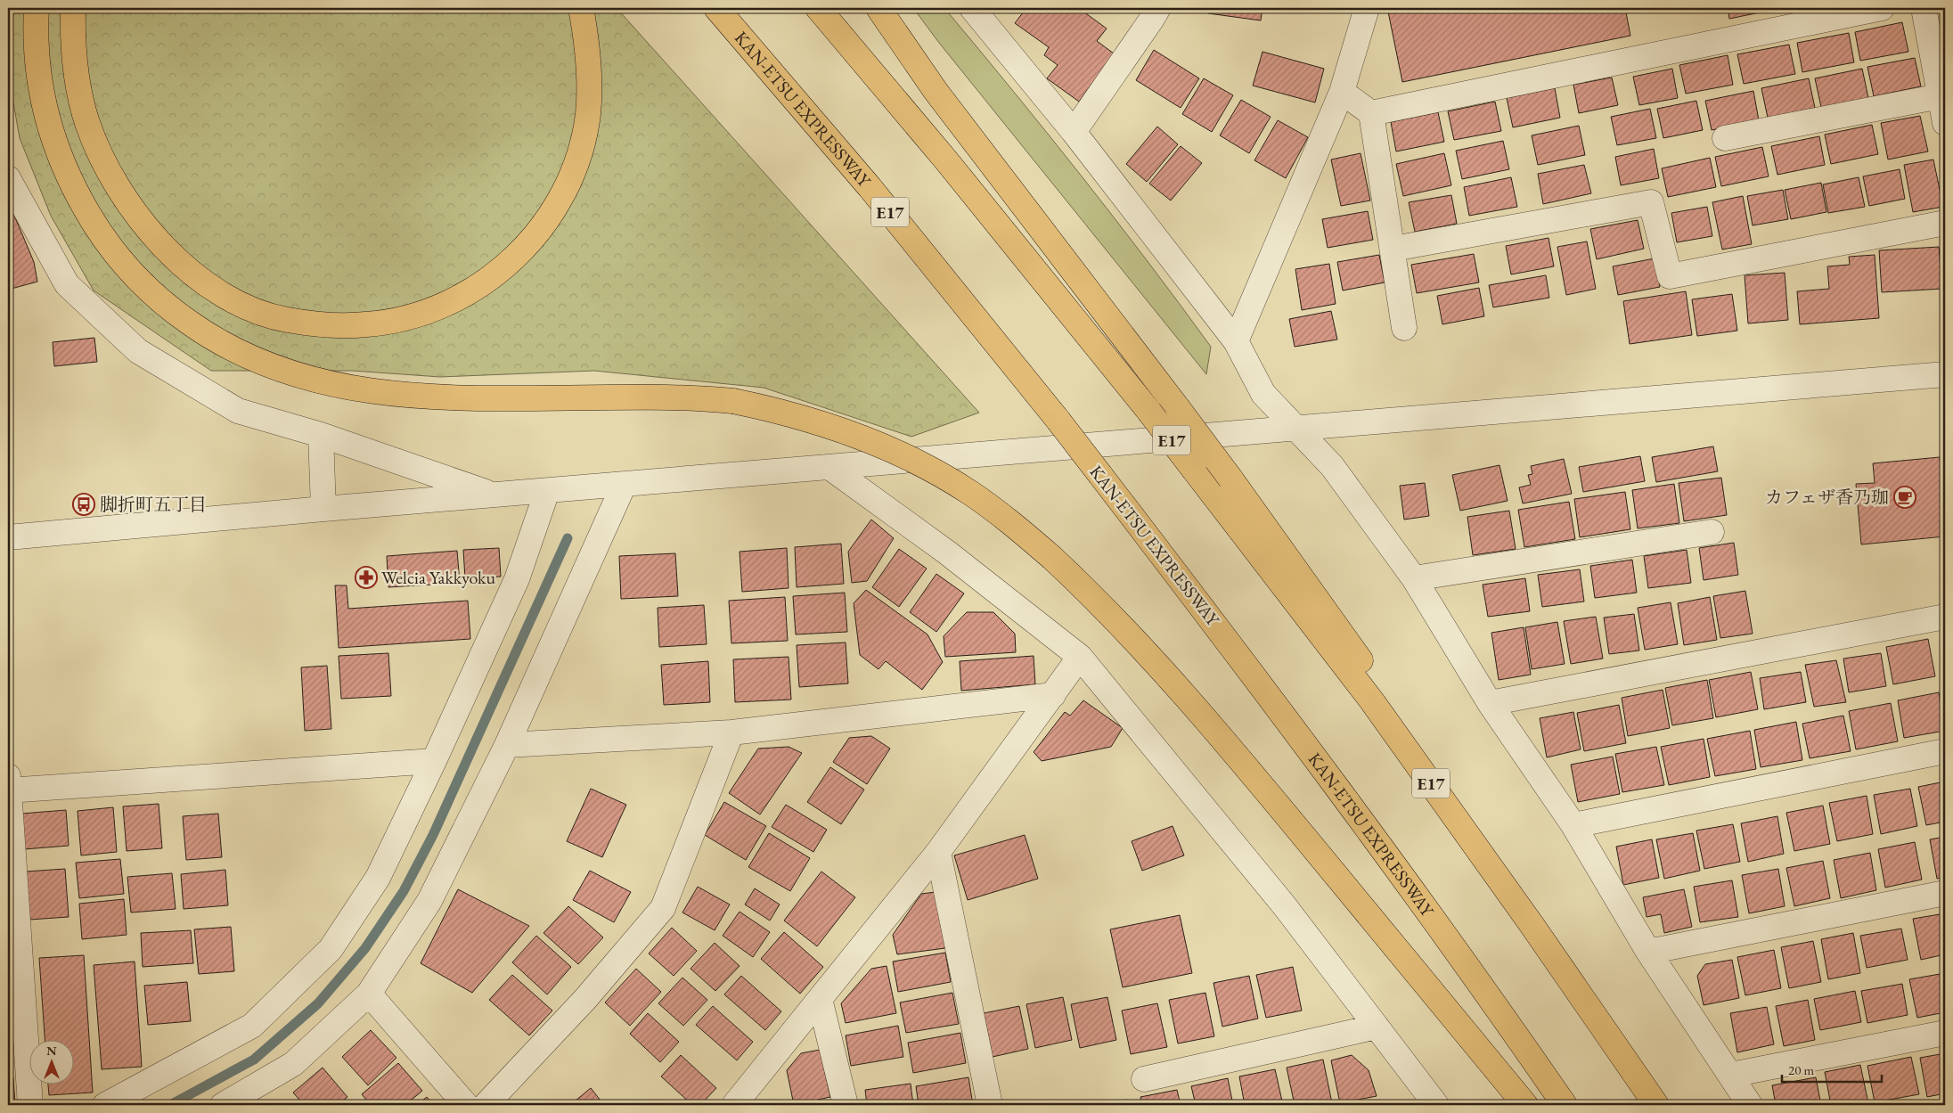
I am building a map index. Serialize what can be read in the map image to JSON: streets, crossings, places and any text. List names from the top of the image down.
{
  "streets": {
    "highway": ["KAN-ETSU EXPRESSWAY", "E17"]
  },
  "places": {
    "cafe": ["カフェザ香乃珈"],
    "bus stop": ["脚折町五丁目"],
    "pharmacy": ["Welcia Yakkyoku"]
  },
  "scale_bar": "20 m",
  "north": "top"
}
